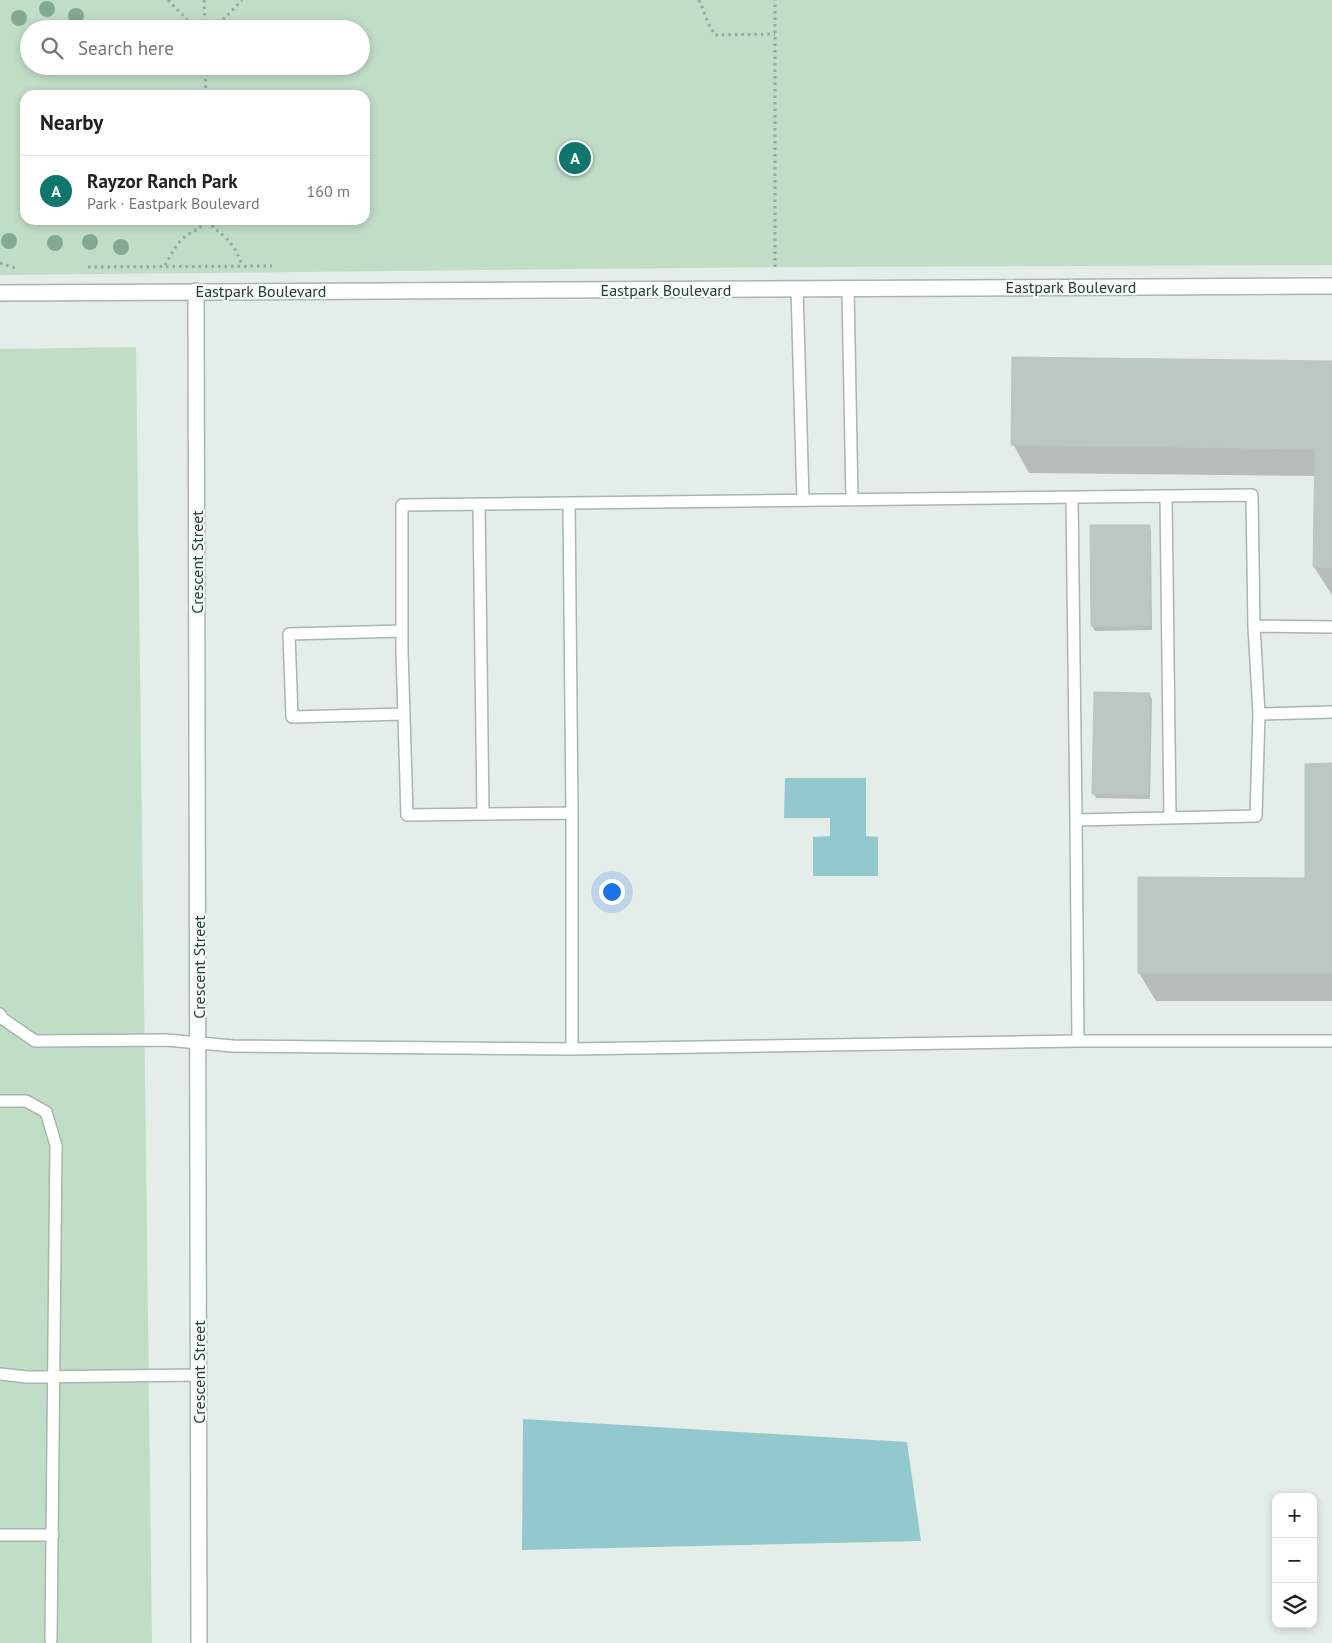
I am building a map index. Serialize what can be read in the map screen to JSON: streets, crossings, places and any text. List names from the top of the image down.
{
  "streets": {
    "street": ["Eastpark Boulevard", "Crescent Street"]
  },
  "crossings": [
    ["Eastpark Boulevard", "Crescent Street"]
  ],
  "page": {
    "search": "Search here",
    "heading": "Nearby",
    "pins": "A",
    "list": [
      {
        "mark": "A",
        "name": "Rayzor Ranch Park",
        "note": "Park · Eastpark Boulevard",
        "value": "160 m"
      }
    ],
    "map_buttons": ["+", "−"]
  }
}
